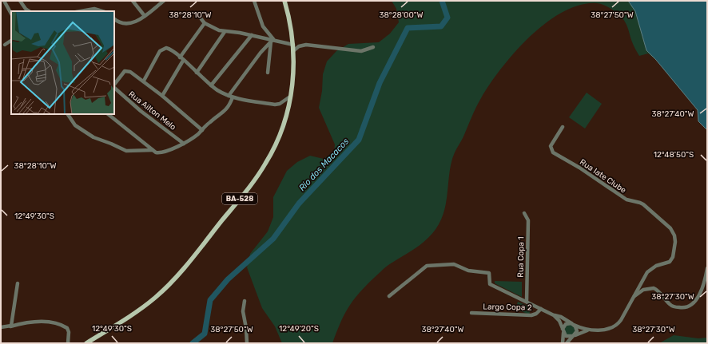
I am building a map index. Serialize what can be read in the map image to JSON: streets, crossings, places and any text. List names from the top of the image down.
{
  "streets": {
    "main road": ["BA-528"],
    "street": [
      "Rua Ailton Melo",
      "Rua Iate Clube",
      "Rua Copa 1",
      "Largo Copa 2"
    ]
  },
  "water": ["Rio dos Macacos"],
  "coordinates": [
    "38°28'10\"W",
    "38°28'00\"W",
    "38°27'50\"W",
    "38°27'40\"W",
    "12°48'50\"S",
    "12°49'30\"S",
    "38°27'30\"W",
    "12°49'20\"S"
  ]
}
